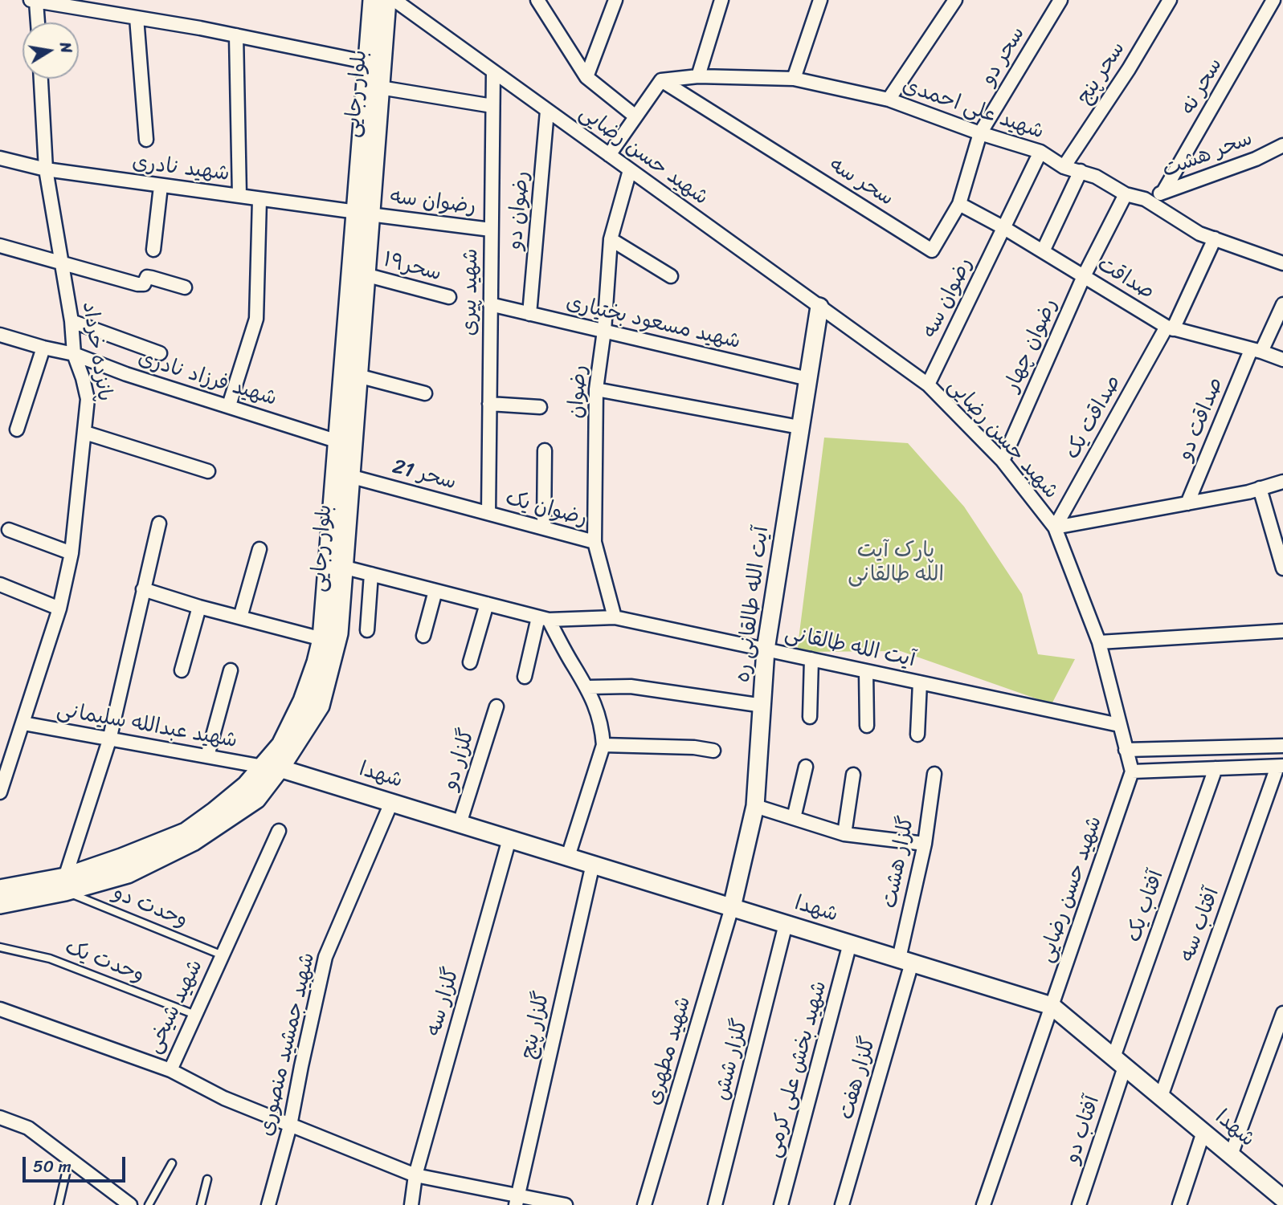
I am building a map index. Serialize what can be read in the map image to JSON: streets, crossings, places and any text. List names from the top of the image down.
{
  "streets": {
    "main road": ["بلوار رجایی"],
    "street": [
      "سحر دو",
      "سحر پنج",
      "سحر نه",
      "شهید علی احمدی",
      "سحر هشت",
      "شهید حسن رضایی",
      "شهید نادری",
      "سحر سه",
      "رضوان سه",
      "رضوان دو",
      "سحر۱۹",
      "صداقت",
      "شهید پیری",
      "شهید مسعود بختیاری",
      "رضوان چهار",
      "پانزده خرداد",
      "شهید فرزاد نادری",
      "رضوان",
      "صداقت یک",
      "صداقت دو",
      "سحر 21",
      "رضوان یک",
      "آیت الله طالقانی ره",
      "آیت الله طالقانی",
      "شهید عبدالله سلیمانی",
      "گلزار دو",
      "شهدا",
      "گلزار هشت",
      "آفتاب یک",
      "آفتاب سه",
      "گلزار سه",
      "شهید شیخی",
      "گلزار پنج",
      "شهید جمشید منصوری",
      "شهید مطهری",
      "گلزار شش",
      "شهید بخش علی کرمی",
      "گلزار هفت",
      "آفتاب دو"
    ],
    "lane": ["وحدت دو", "وحدت یک"]
  },
  "crossings": [
    ["سحر دو", "شهید علی احمدی"],
    ["سحر دو", "سحر سه"],
    ["سحر پنج", "شهید علی احمدی"],
    ["سحر نه", "سحر هشت"],
    ["بلوار رجایی", "شهید نادری"],
    ["بلوار رجایی", "رضوان سه"],
    ["بلوار رجایی", "سحر۱۹"],
    ["بلوار رجایی", "شهید فرزاد نادری"],
    ["بلوار رجایی", "سحر 21"],
    ["بلوار رجایی", "آیت الله طالقانی"],
    ["بلوار رجایی", "شهید عبدالله سلیمانی"],
    ["بلوار رجایی", "شهدا"],
    ["بلوار رجایی", "وحدت دو"],
    ["شهید علی احمدی", "سحر هشت"],
    ["شهید علی احمدی", "سحر سه"],
    ["شهید علی احمدی", "رضوان سه"],
    ["شهید علی احمدی", "رضوان چهار"],
    ["شهید علی احمدی", "صداقت یک"],
    ["شهید حسن رضایی", "رضوان سه"],
    ["شهید حسن رضایی", "رضوان دو"],
    ["شهید حسن رضایی", "شهید پیری"],
    ["شهید حسن رضایی", "رضوان چهار"],
    ["شهید حسن رضایی", "رضوان"],
    ["شهید حسن رضایی", "صداقت یک"],
    ["شهید حسن رضایی", "آیت الله طالقانی ره"],
    ["شهید حسن رضایی", "آیت الله طالقانی"],
    ["شهید حسن رضایی", "شهدا"],
    ["شهید نادری", "رضوان سه"],
    ["شهید نادری", "پانزده خرداد"],
    ["سحر سه", "صداقت"],
    ["رضوان سه", "صداقت"],
    ["رضوان سه", "شهید پیری"],
    ["رضوان دو", "شهید مسعود بختیاری"],
    ["صداقت", "رضوان چهار"],
    ["صداقت", "صداقت یک"],
    ["صداقت", "صداقت دو"],
    ["شهید پیری", "شهید مسعود بختیاری"],
    ["شهید پیری", "سحر 21"],
    ["شهید پیری", "رضوان یک"],
    ["شهید مسعود بختیاری", "رضوان"],
    ["شهید مسعود بختیاری", "آیت الله طالقانی ره"],
    ["پانزده خرداد", "شهید فرزاد نادری"],
    ["پانزده خرداد", "شهید عبدالله سلیمانی"],
    ["رضوان", "رضوان یک"],
    ["رضوان", "آیت الله طالقانی"],
    ["سحر 21", "رضوان یک"],
    ["آیت الله طالقانی ره", "آیت الله طالقانی"],
    ["آیت الله طالقانی ره", "شهدا"],
    ["آیت الله طالقانی ره", "شهید مطهری"],
    ["شهید عبدالله سلیمانی", "شهدا"],
    ["گلزار دو", "شهدا"],
    ["شهدا", "گلزار هشت"],
    ["شهدا", "آفتاب یک"],
    ["شهدا", "آفتاب سه"],
    ["شهدا", "گلزار سه"],
    ["شهدا", "گلزار پنج"],
    ["شهدا", "شهید جمشید منصوری"],
    ["شهدا", "شهید مطهری"],
    ["شهدا", "گلزار شش"],
    ["شهدا", "شهید بخش علی کرمی"],
    ["شهدا", "گلزار هفت"],
    ["شهدا", "آفتاب دو"],
    ["گلزار هشت", "گلزار هفت"],
    ["آفتاب یک", "آفتاب دو"],
    ["وحدت دو", "شهید شیخی"],
    ["وحدت یک", "شهید شیخی"]
  ],
  "parks": ["پارک آیت الله طالقانی"],
  "scale_bar": "50 m",
  "north": "right"
}
